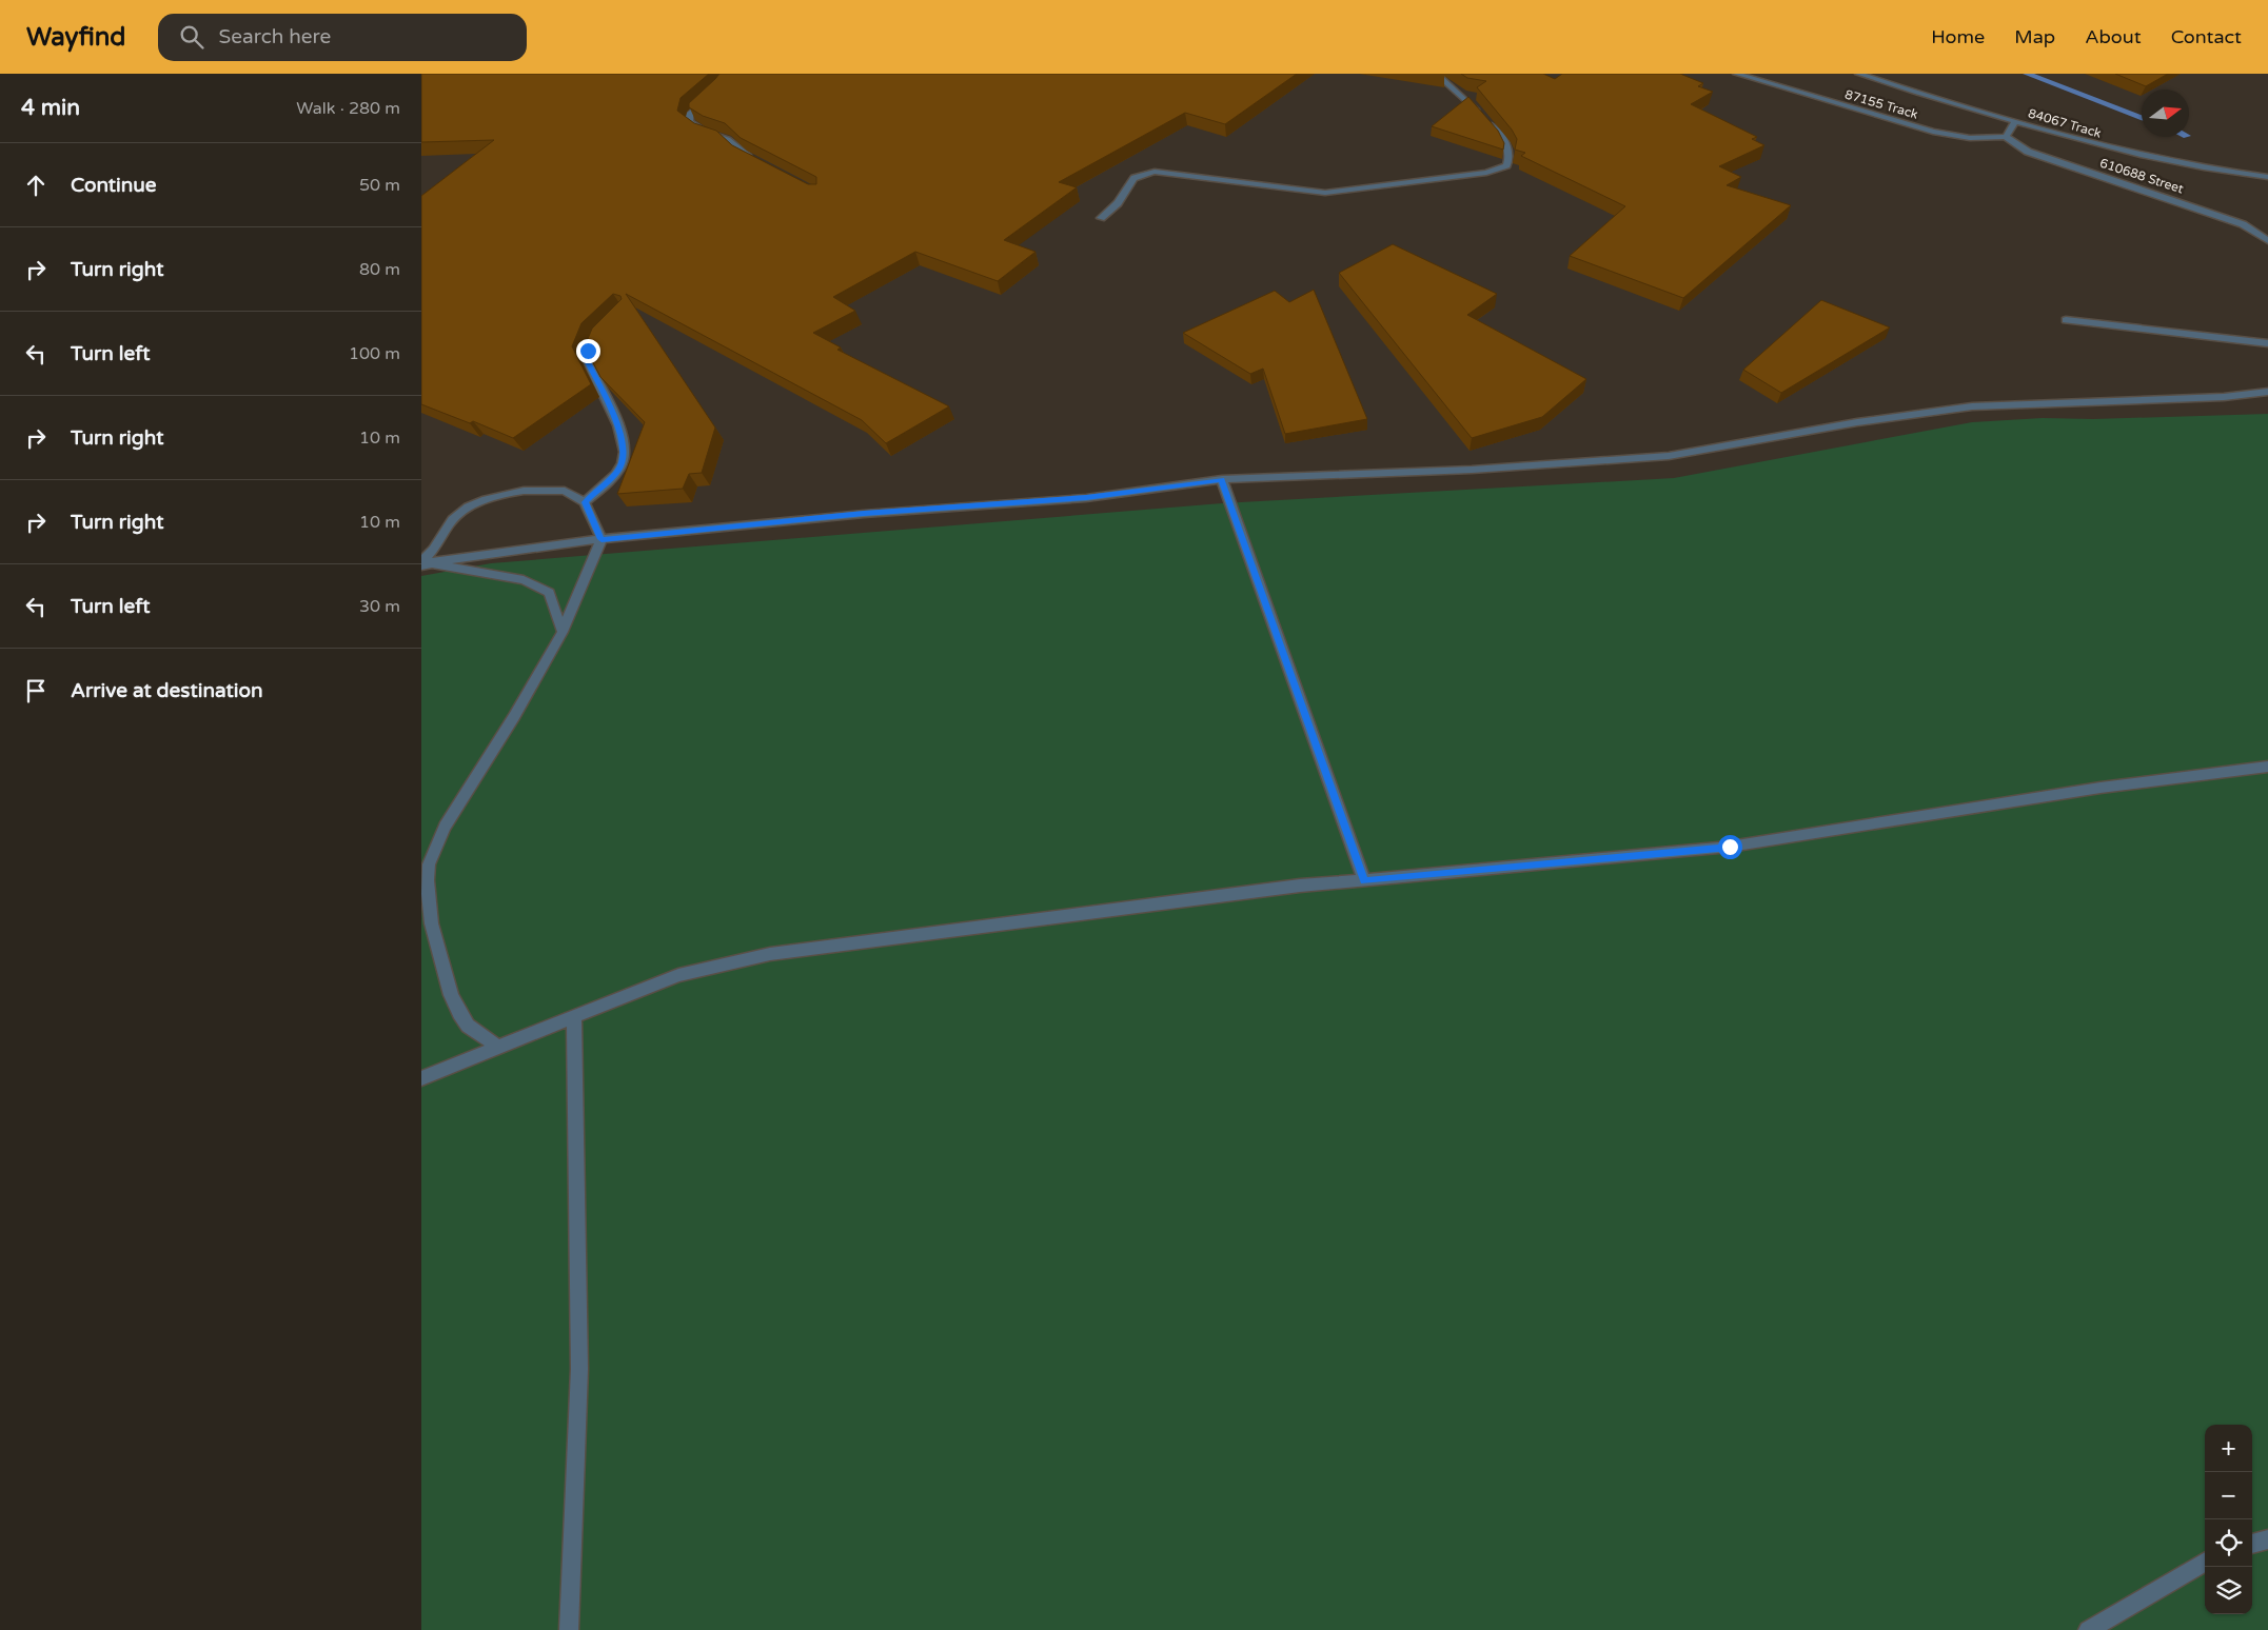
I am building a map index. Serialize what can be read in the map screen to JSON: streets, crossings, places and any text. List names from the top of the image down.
{
  "streets": {
    "street": ["87155 Track", "84067 Track", "610688 Street"]
  },
  "crossings": [
    ["87155 Track", "610688 Street"]
  ],
  "north": "right",
  "page": {
    "header": "Wayfind",
    "search": "Search here",
    "nav": [
      "Home",
      "Map",
      "About",
      "Contact"
    ],
    "heading": ["4 min", "Walk · 280 m"],
    "list": [
      ["Continue", "50 m"],
      ["Turn right", "80 m"],
      ["Turn left", "100 m"],
      ["Turn right", "10 m"],
      ["Turn right", "10 m"],
      ["Turn left", "30 m"],
      "Arrive at destination"
    ],
    "map_buttons": ["+", "−"]
  }
}
